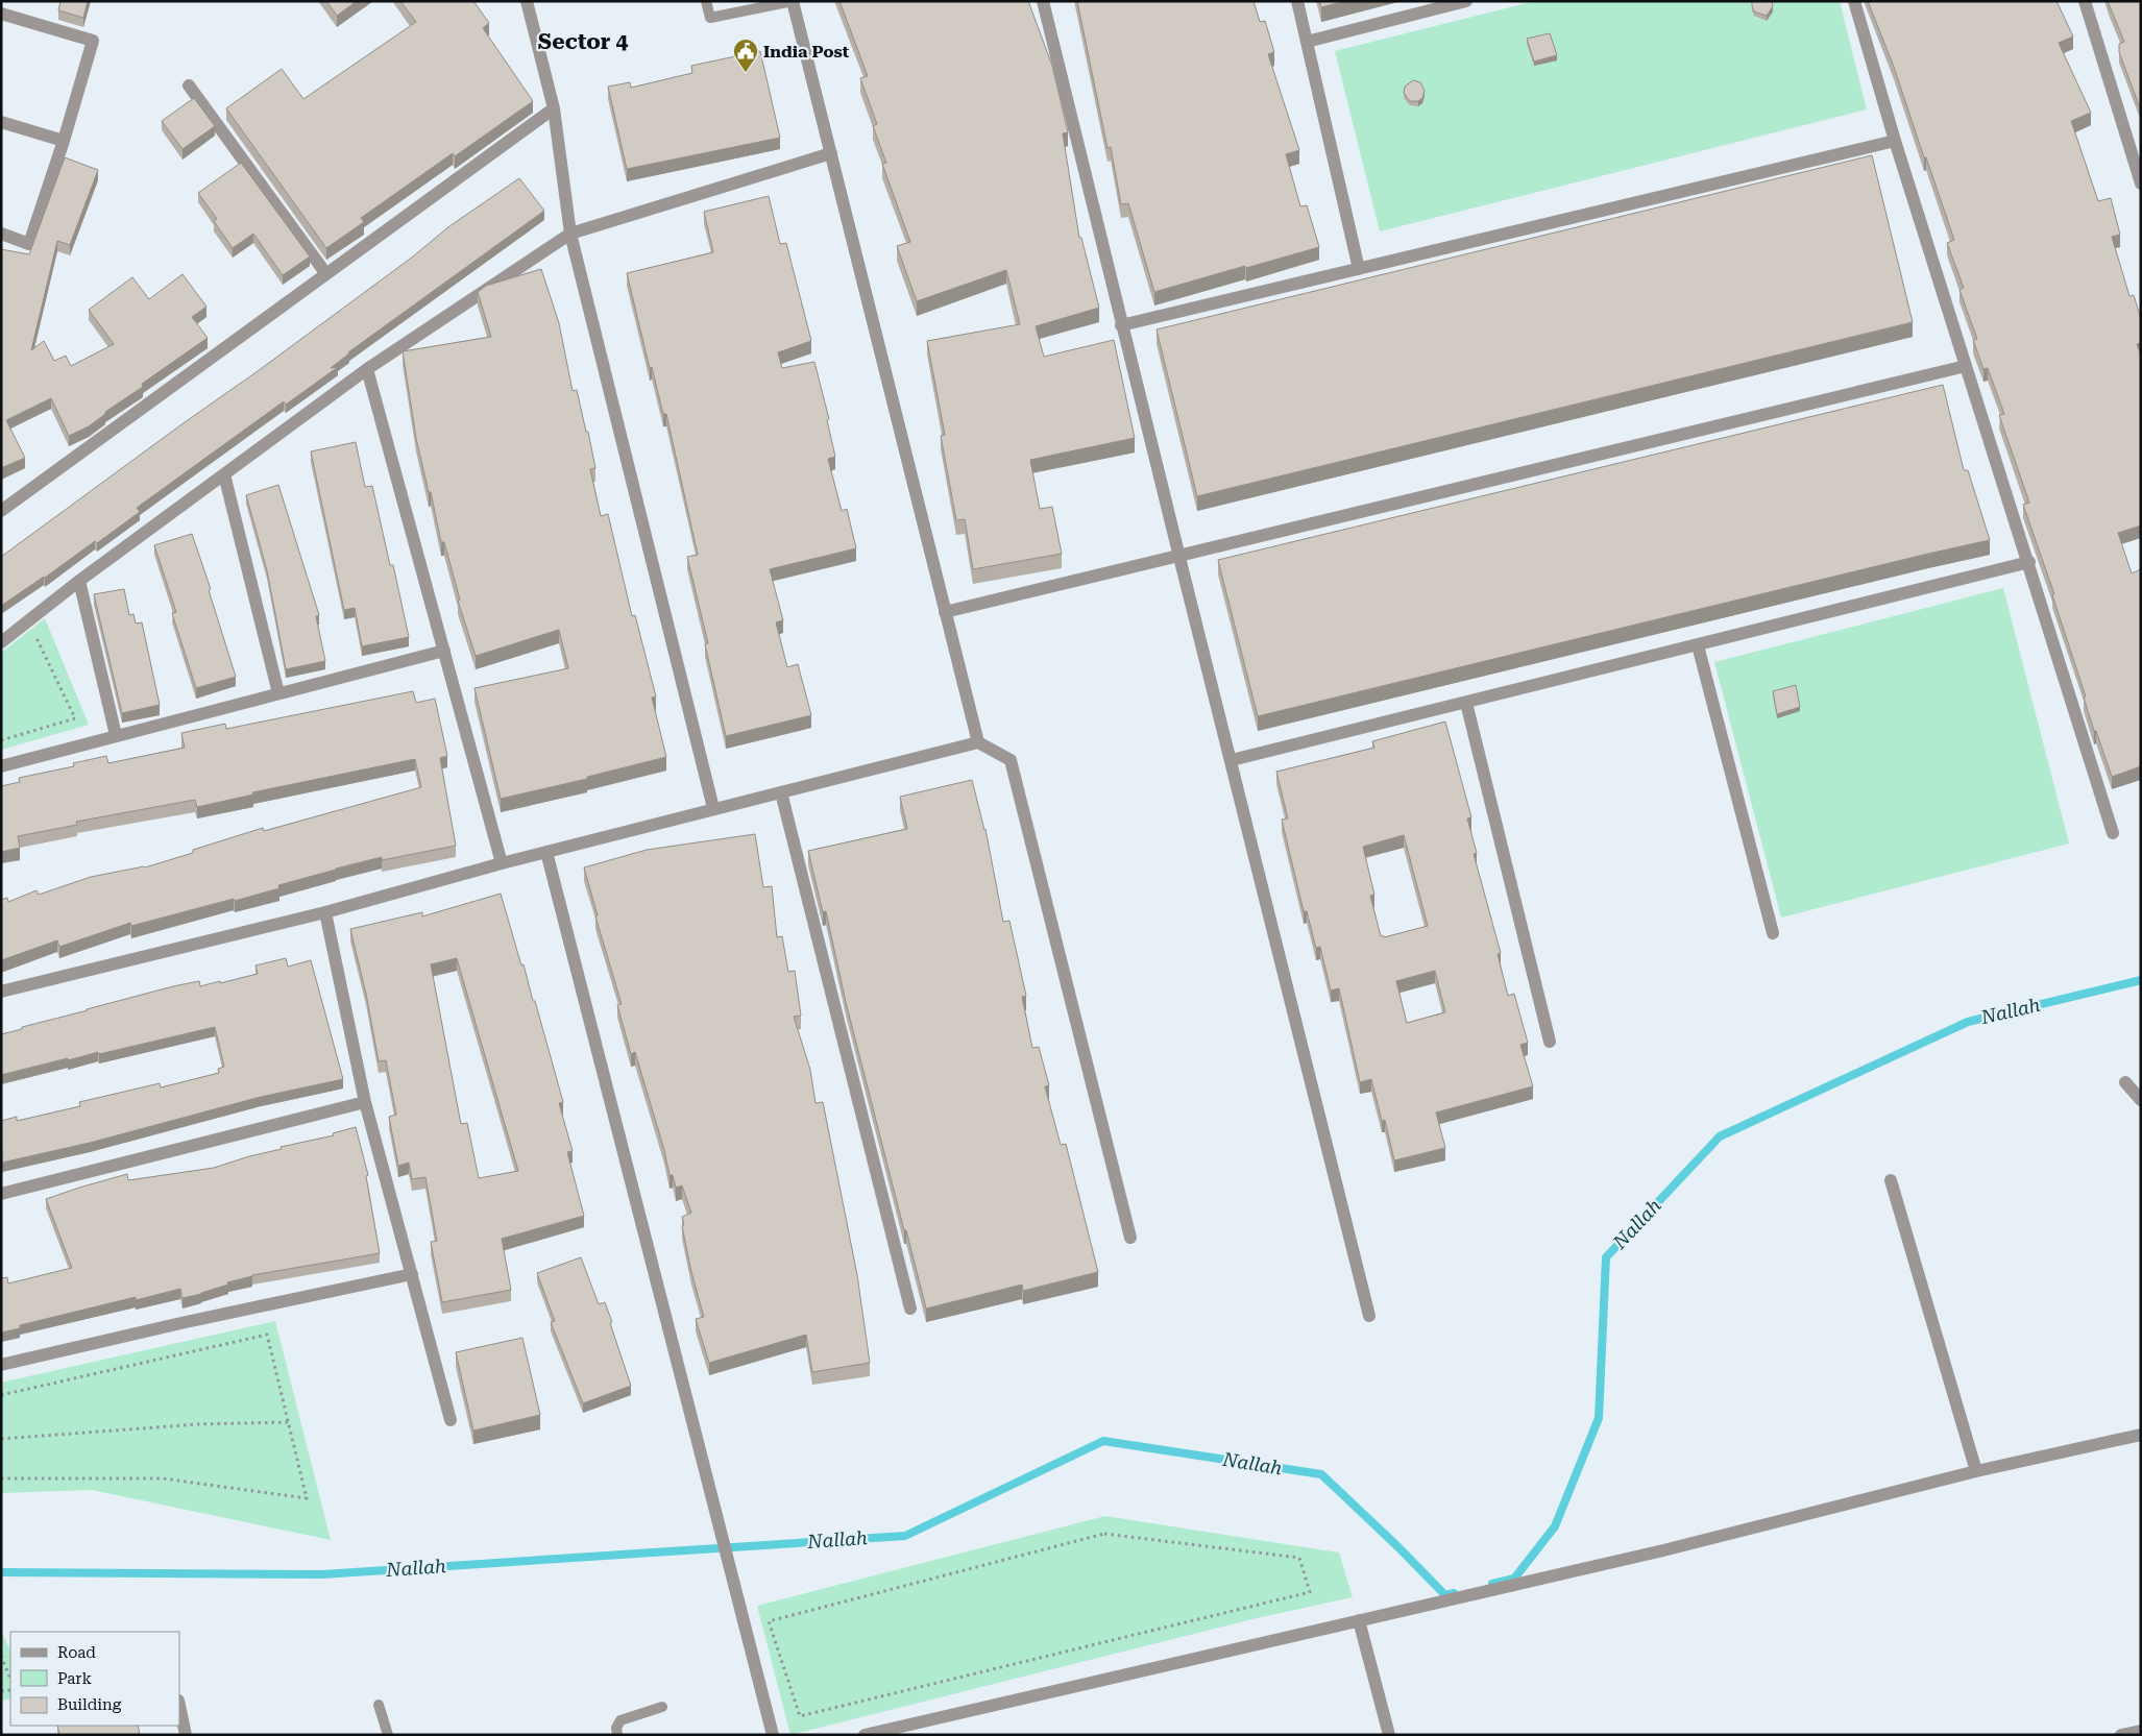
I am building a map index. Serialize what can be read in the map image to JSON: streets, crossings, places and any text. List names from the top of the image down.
{
  "districts": ["Sector 4"],
  "water": ["Nallah"],
  "places": {
    "public building": ["India Post"]
  },
  "legend": ["Road", "Park", "Building"]
}
